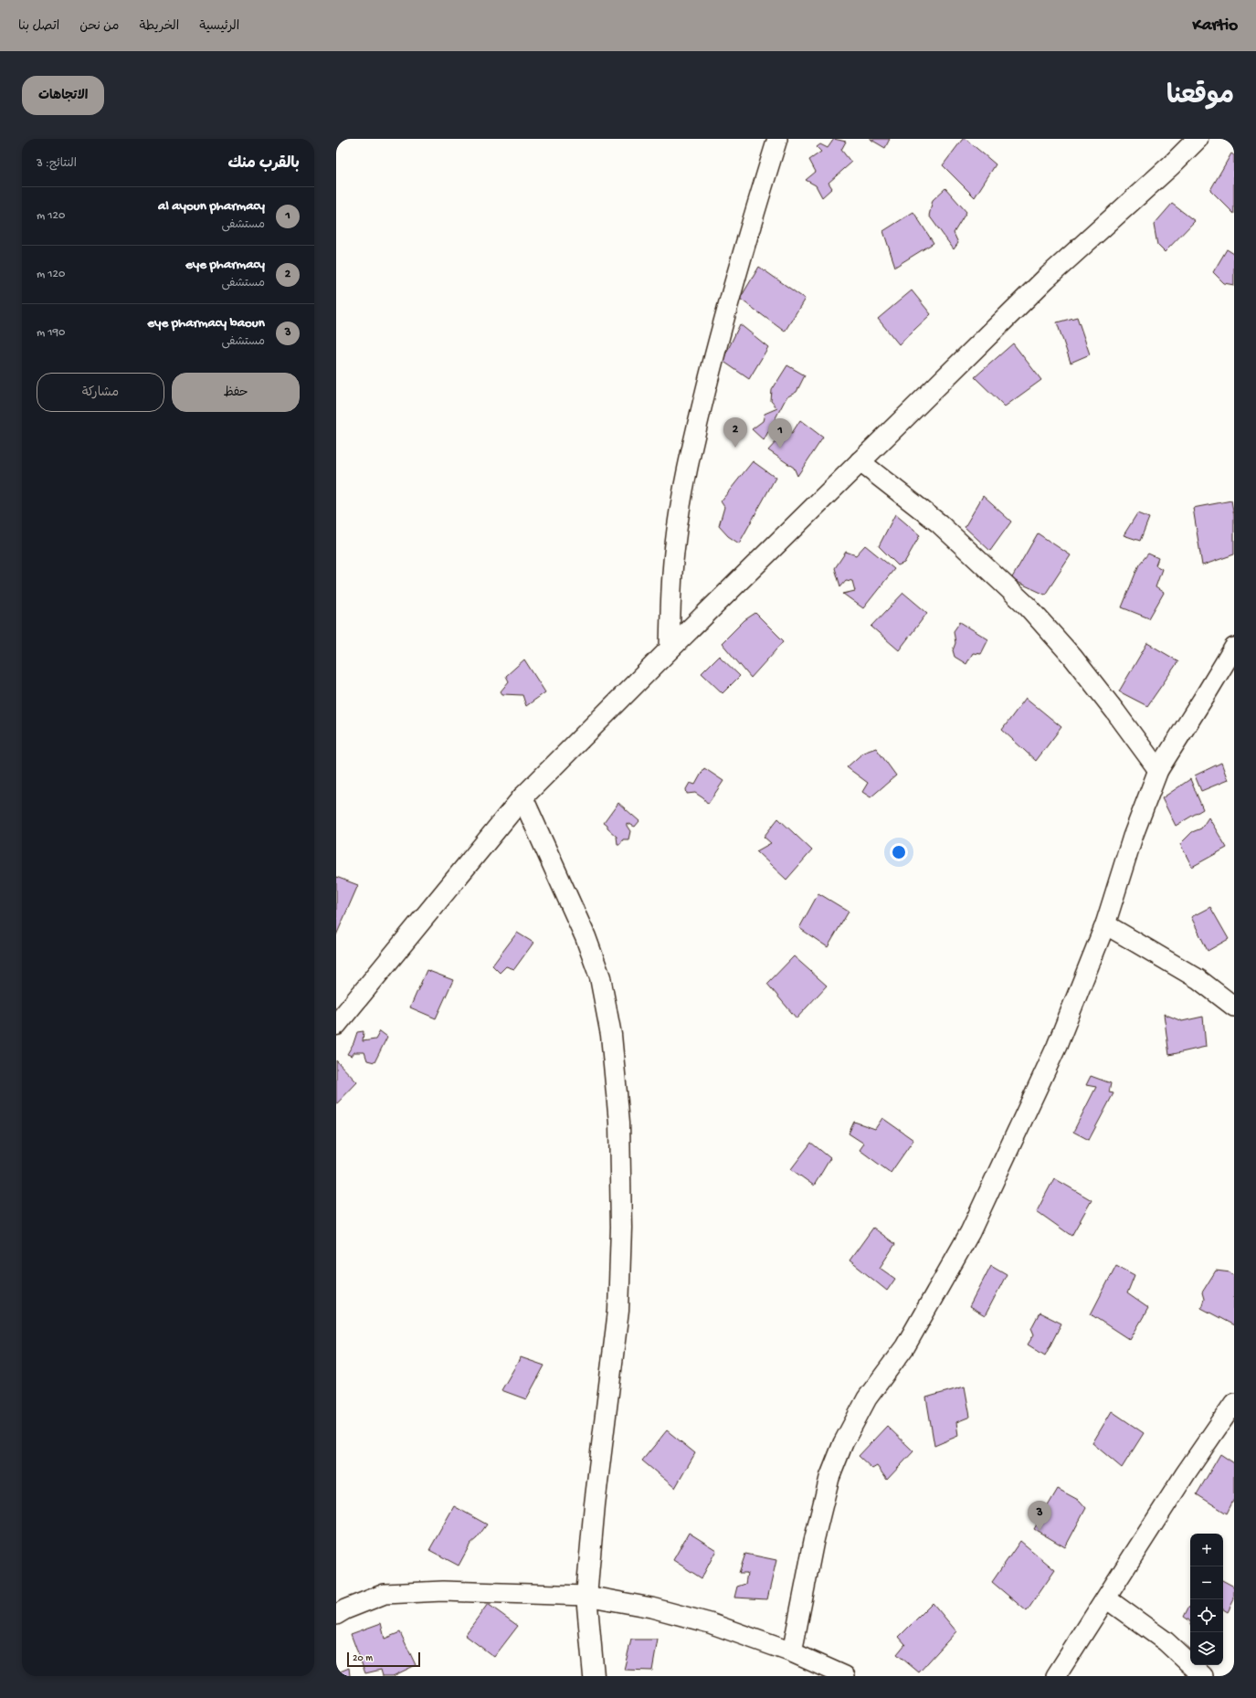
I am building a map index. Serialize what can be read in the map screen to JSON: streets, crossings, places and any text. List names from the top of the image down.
{
  "scale_bar": "20 m",
  "page": {
    "header": "Kartio",
    "nav": [
      "الرئيسية",
      "الخريطة",
      "من نحن",
      "اتصل بنا"
    ],
    "title": "موقعنا",
    "buttons": [
      "الاتجاهات",
      ["حفظ", "مشاركة"]
    ],
    "heading": ["بالقرب منك", "النتائج: 3"],
    "list": [
      {
        "mark": "1",
        "name": "al ayoun pharmacy",
        "note": "مستشفى",
        "value": "120 m"
      },
      {
        "mark": "2",
        "name": "eye pharmacy",
        "note": "مستشفى",
        "value": "120 m"
      },
      {
        "mark": "3",
        "name": "eye pharmacy baoun",
        "note": "مستشفى",
        "value": "190 m"
      }
    ],
    "pins": ["2", "1", "3"],
    "map_buttons": ["+", "−"],
    "scale": "20 m"
  }
}
